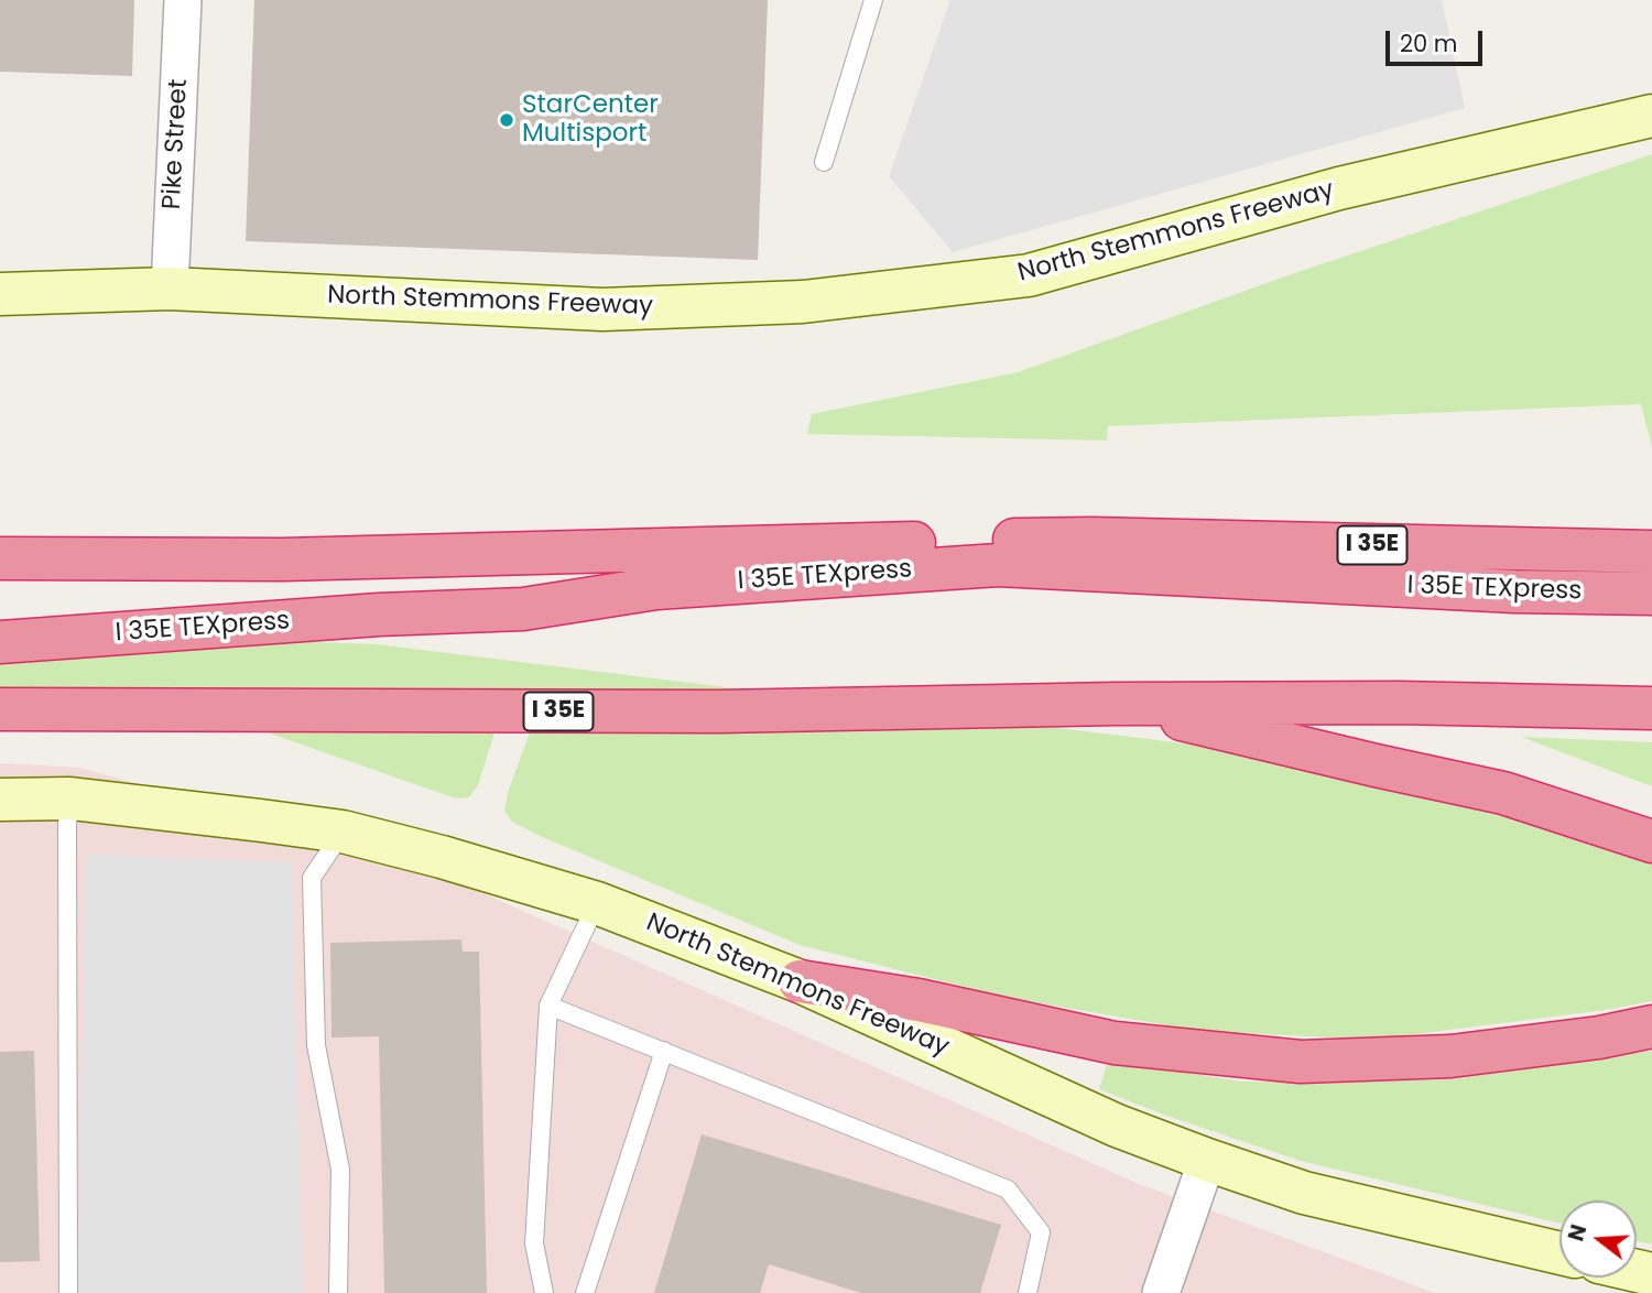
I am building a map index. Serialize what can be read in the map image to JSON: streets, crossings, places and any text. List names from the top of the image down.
{
  "streets": {
    "highway": ["I 35E", "I 35E TEXpress"],
    "main road": ["North Stemmons Freeway"],
    "street": ["Pike Street"]
  },
  "crossings": [
    ["Pike Street", "North Stemmons Freeway"]
  ],
  "places": ["StarCenter Multisport"],
  "scale_bar": "20 m",
  "north": "left"
}
